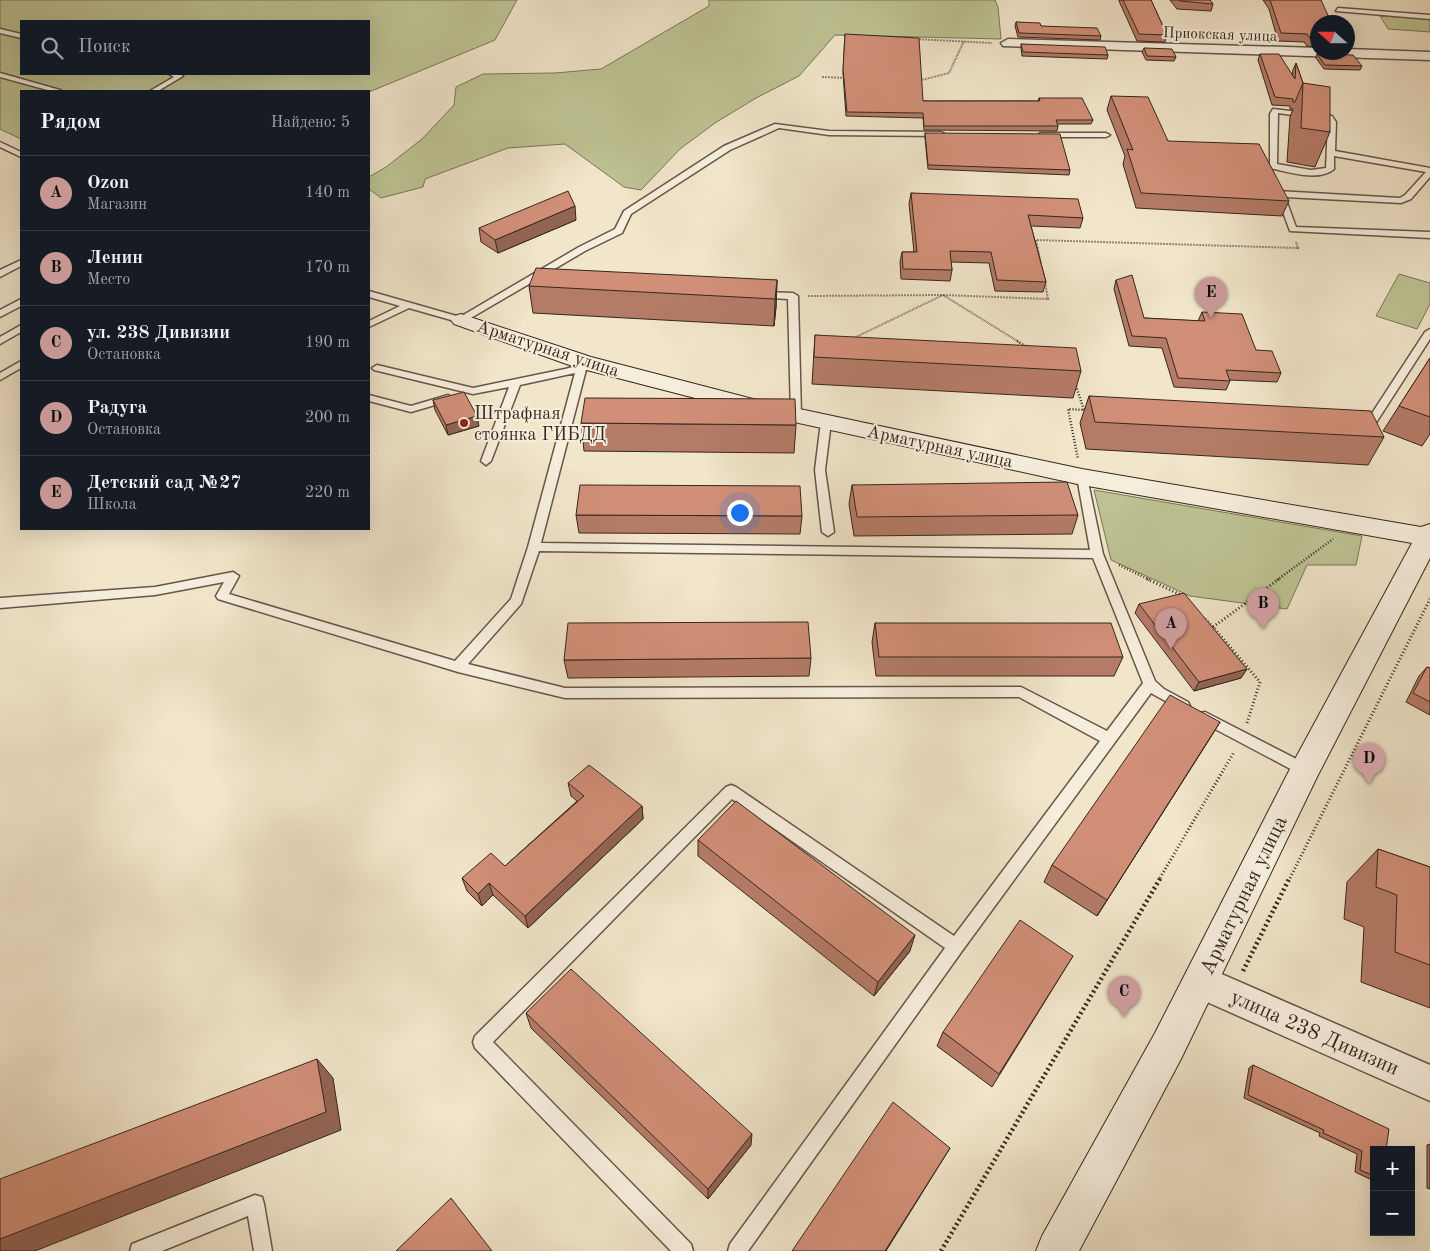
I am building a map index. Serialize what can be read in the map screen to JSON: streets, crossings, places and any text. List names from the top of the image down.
{
  "streets": {
    "street": ["Приокская улица", "Арматурная улица", "улица 238 Дивизии"]
  },
  "crossings": [
    ["Арматурная улица", "улица 238 Дивизии"]
  ],
  "places": ["Штрафная стоянка ГИБДД"],
  "north": "left",
  "page": {
    "search": "Поиск",
    "heading": ["Рядом", "Найдено: 5"],
    "list": [
      {
        "mark": "A",
        "name": "Ozon",
        "note": "Магазин",
        "value": "140 m"
      },
      {
        "mark": "B",
        "name": "Ленин",
        "note": "Место",
        "value": "170 m"
      },
      {
        "mark": "C",
        "name": "ул. 238 Дивизии",
        "note": "Остановка",
        "value": "190 m"
      },
      {
        "mark": "D",
        "name": "Радуга",
        "note": "Остановка",
        "value": "200 m"
      },
      {
        "mark": "E",
        "name": "Детский сад №27",
        "note": "Школа",
        "value": "220 m"
      }
    ],
    "pins": [
      "E",
      "B",
      "A",
      "D",
      "C"
    ],
    "map_buttons": ["+", "−"]
  }
}
